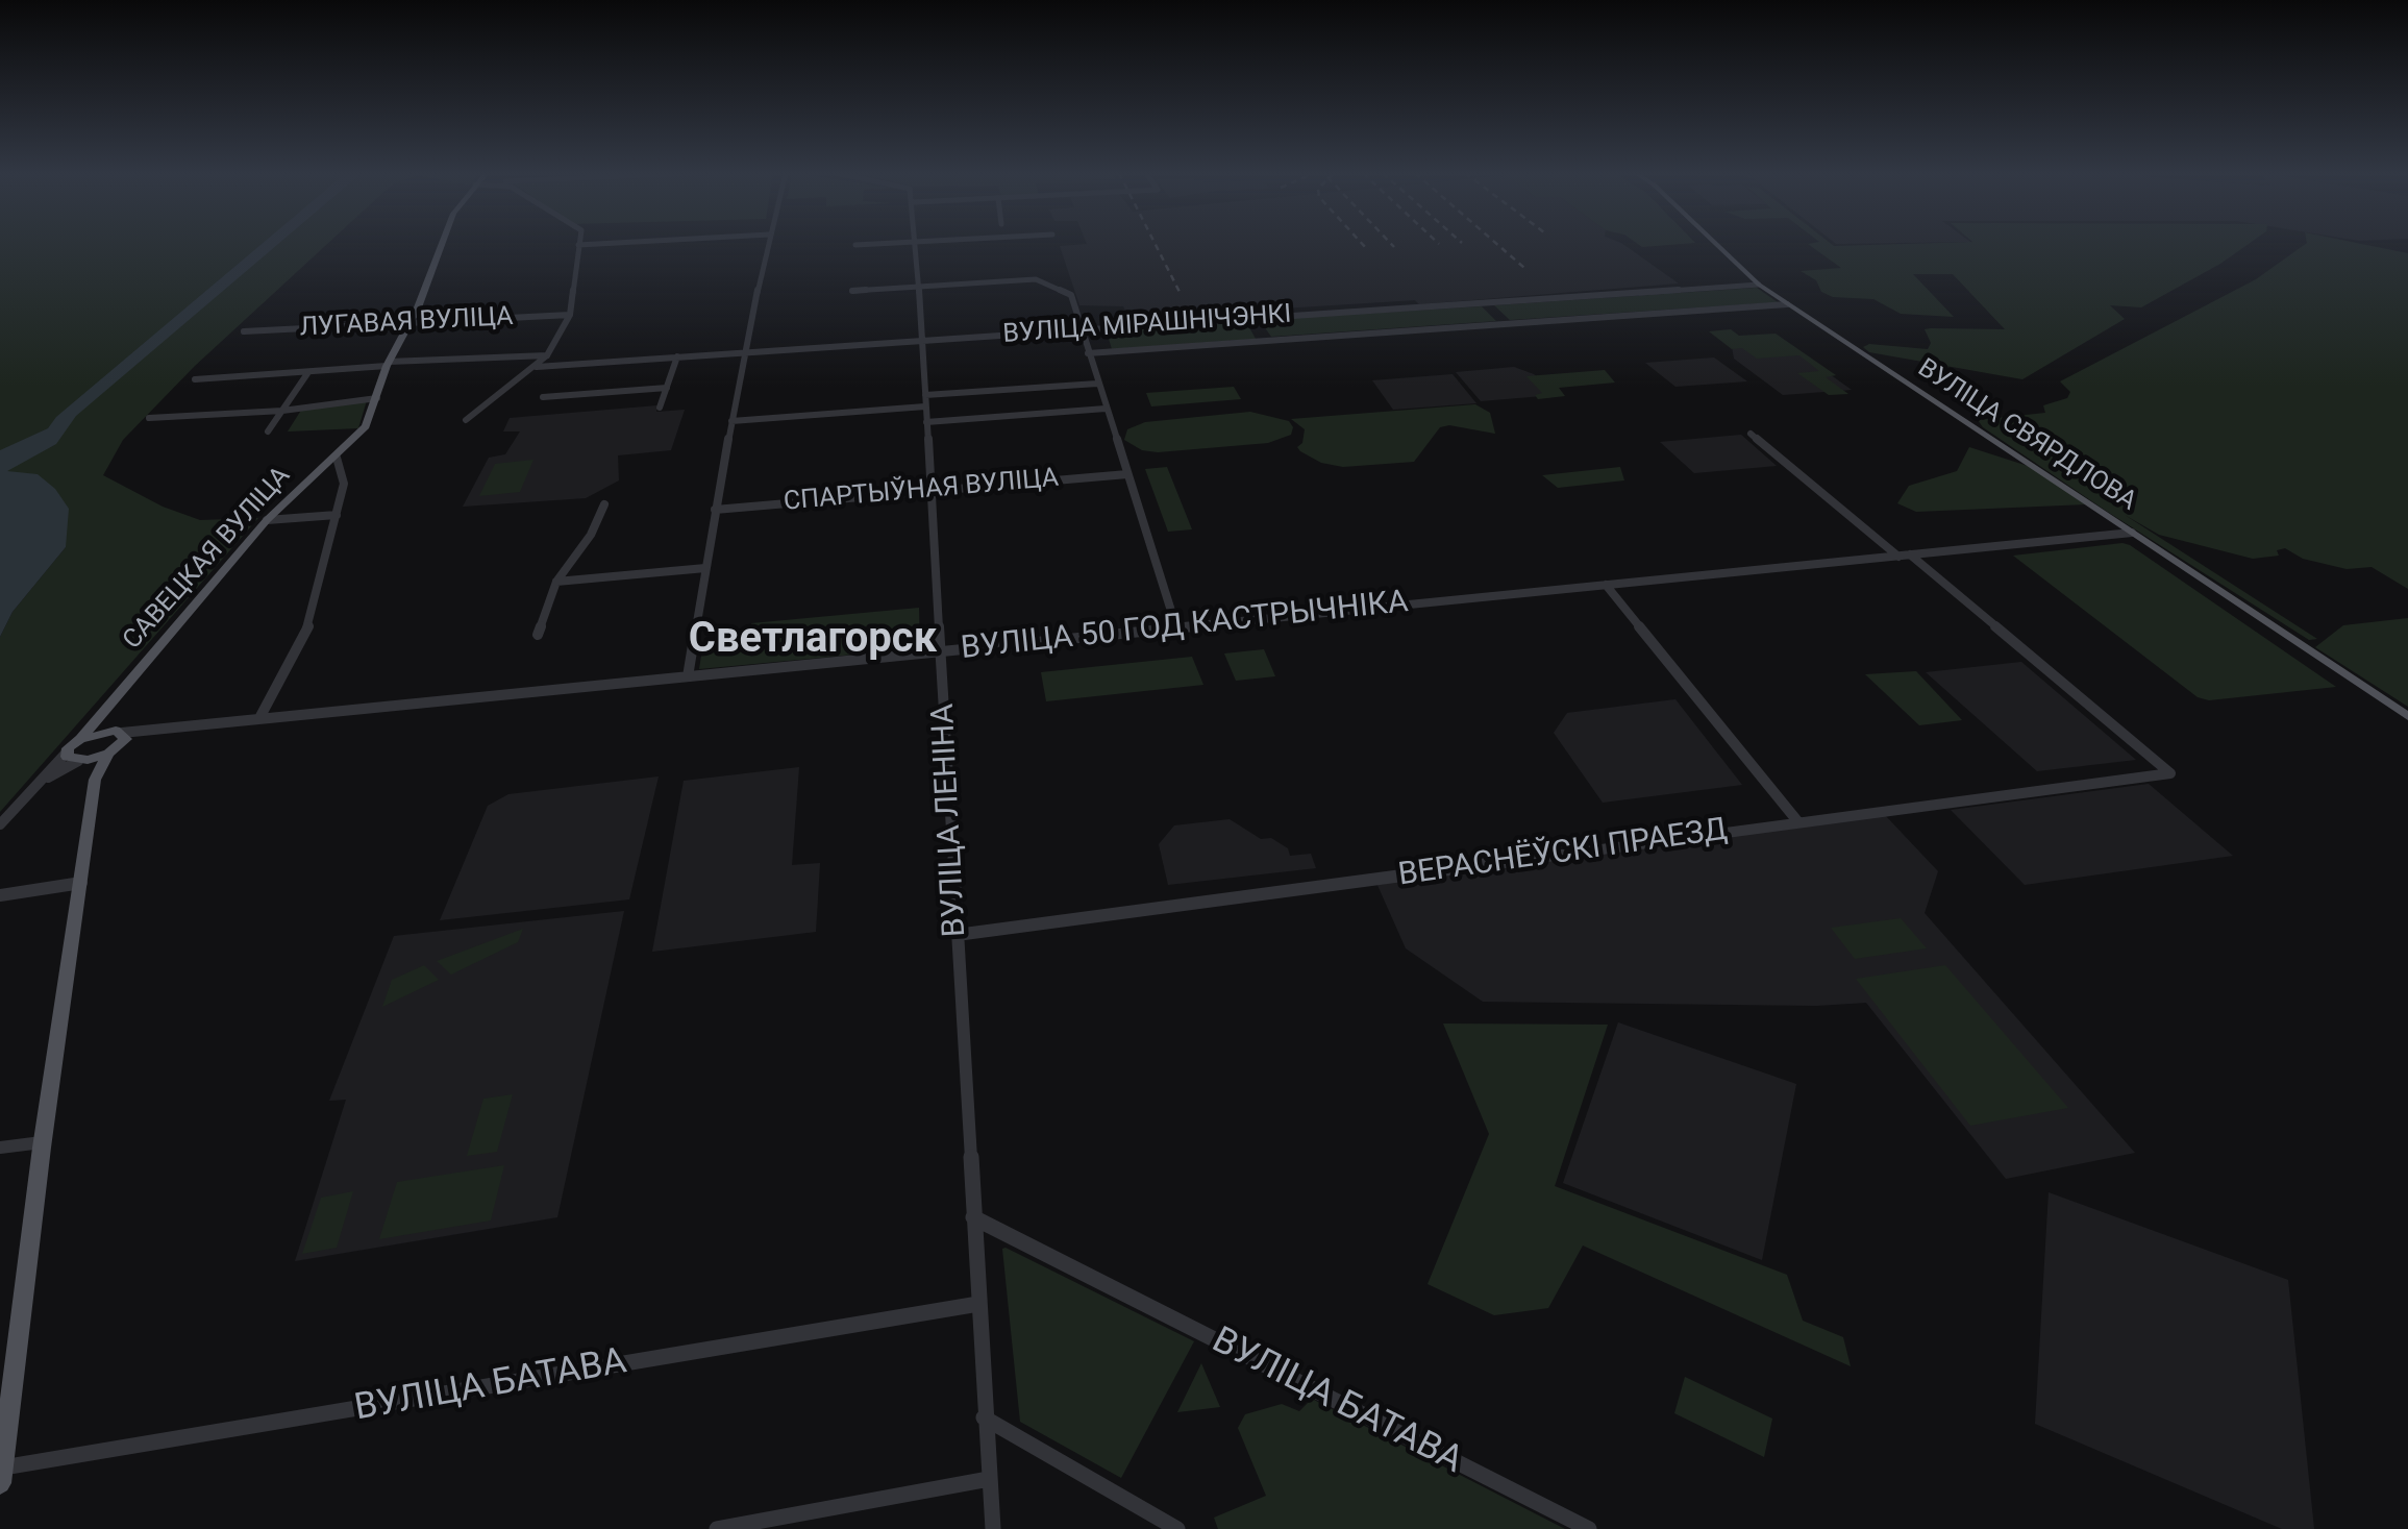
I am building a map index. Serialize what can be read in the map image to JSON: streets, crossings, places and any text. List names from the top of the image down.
{
  "streets": {
    "main road": ["ВУЛІЦА СВЯРДЛОВА", "САВЕЦКАЯ ВУЛІЦА"],
    "street": [
      "ЛУГАВАЯ ВУЛІЦА",
      "ВУЛІЦА МІРАШНІЧЭНКІ",
      "СПАРТЫЎНАЯ ВУЛІЦА",
      "ВУЛІЦА 50 ГОД КАСТРЫЧНІКА",
      "ВУЛІЦА ЛЕНІНА",
      "ВЕРАСНЁЎСКІ ПРАЕЗД",
      "ВУЛІЦА БАТАВА"
    ]
  },
  "crossings": [
    ["ЛУГАВАЯ ВУЛІЦА", "САВЕЦКАЯ ВУЛІЦА"],
    ["ВУЛІЦА МІРАШНІЧЭНКІ", "ВУЛІЦА СВЯРДЛОВА"],
    ["ВУЛІЦА МІРАШНІЧЭНКІ", "ВУЛІЦА ЛЕНІНА"],
    ["ВУЛІЦА СВЯРДЛОВА", "ВУЛІЦА 50 ГОД КАСТРЫЧНІКА"],
    ["СПАРТЫЎНАЯ ВУЛІЦА", "ВУЛІЦА ЛЕНІНА"],
    ["ВУЛІЦА 50 ГОД КАСТРЫЧНІКА", "ВУЛІЦА ЛЕНІНА"],
    ["ВУЛІЦА 50 ГОД КАСТРЫЧНІКА", "ВЕРАСНЁЎСКІ ПРАЕЗД"],
    ["ВУЛІЦА ЛЕНІНА", "ВЕРАСНЁЎСКІ ПРАЕЗД"],
    ["ВУЛІЦА ЛЕНІНА", "ВУЛІЦА БАТАВА"]
  ],
  "districts": ["Светлагорск"]
}
